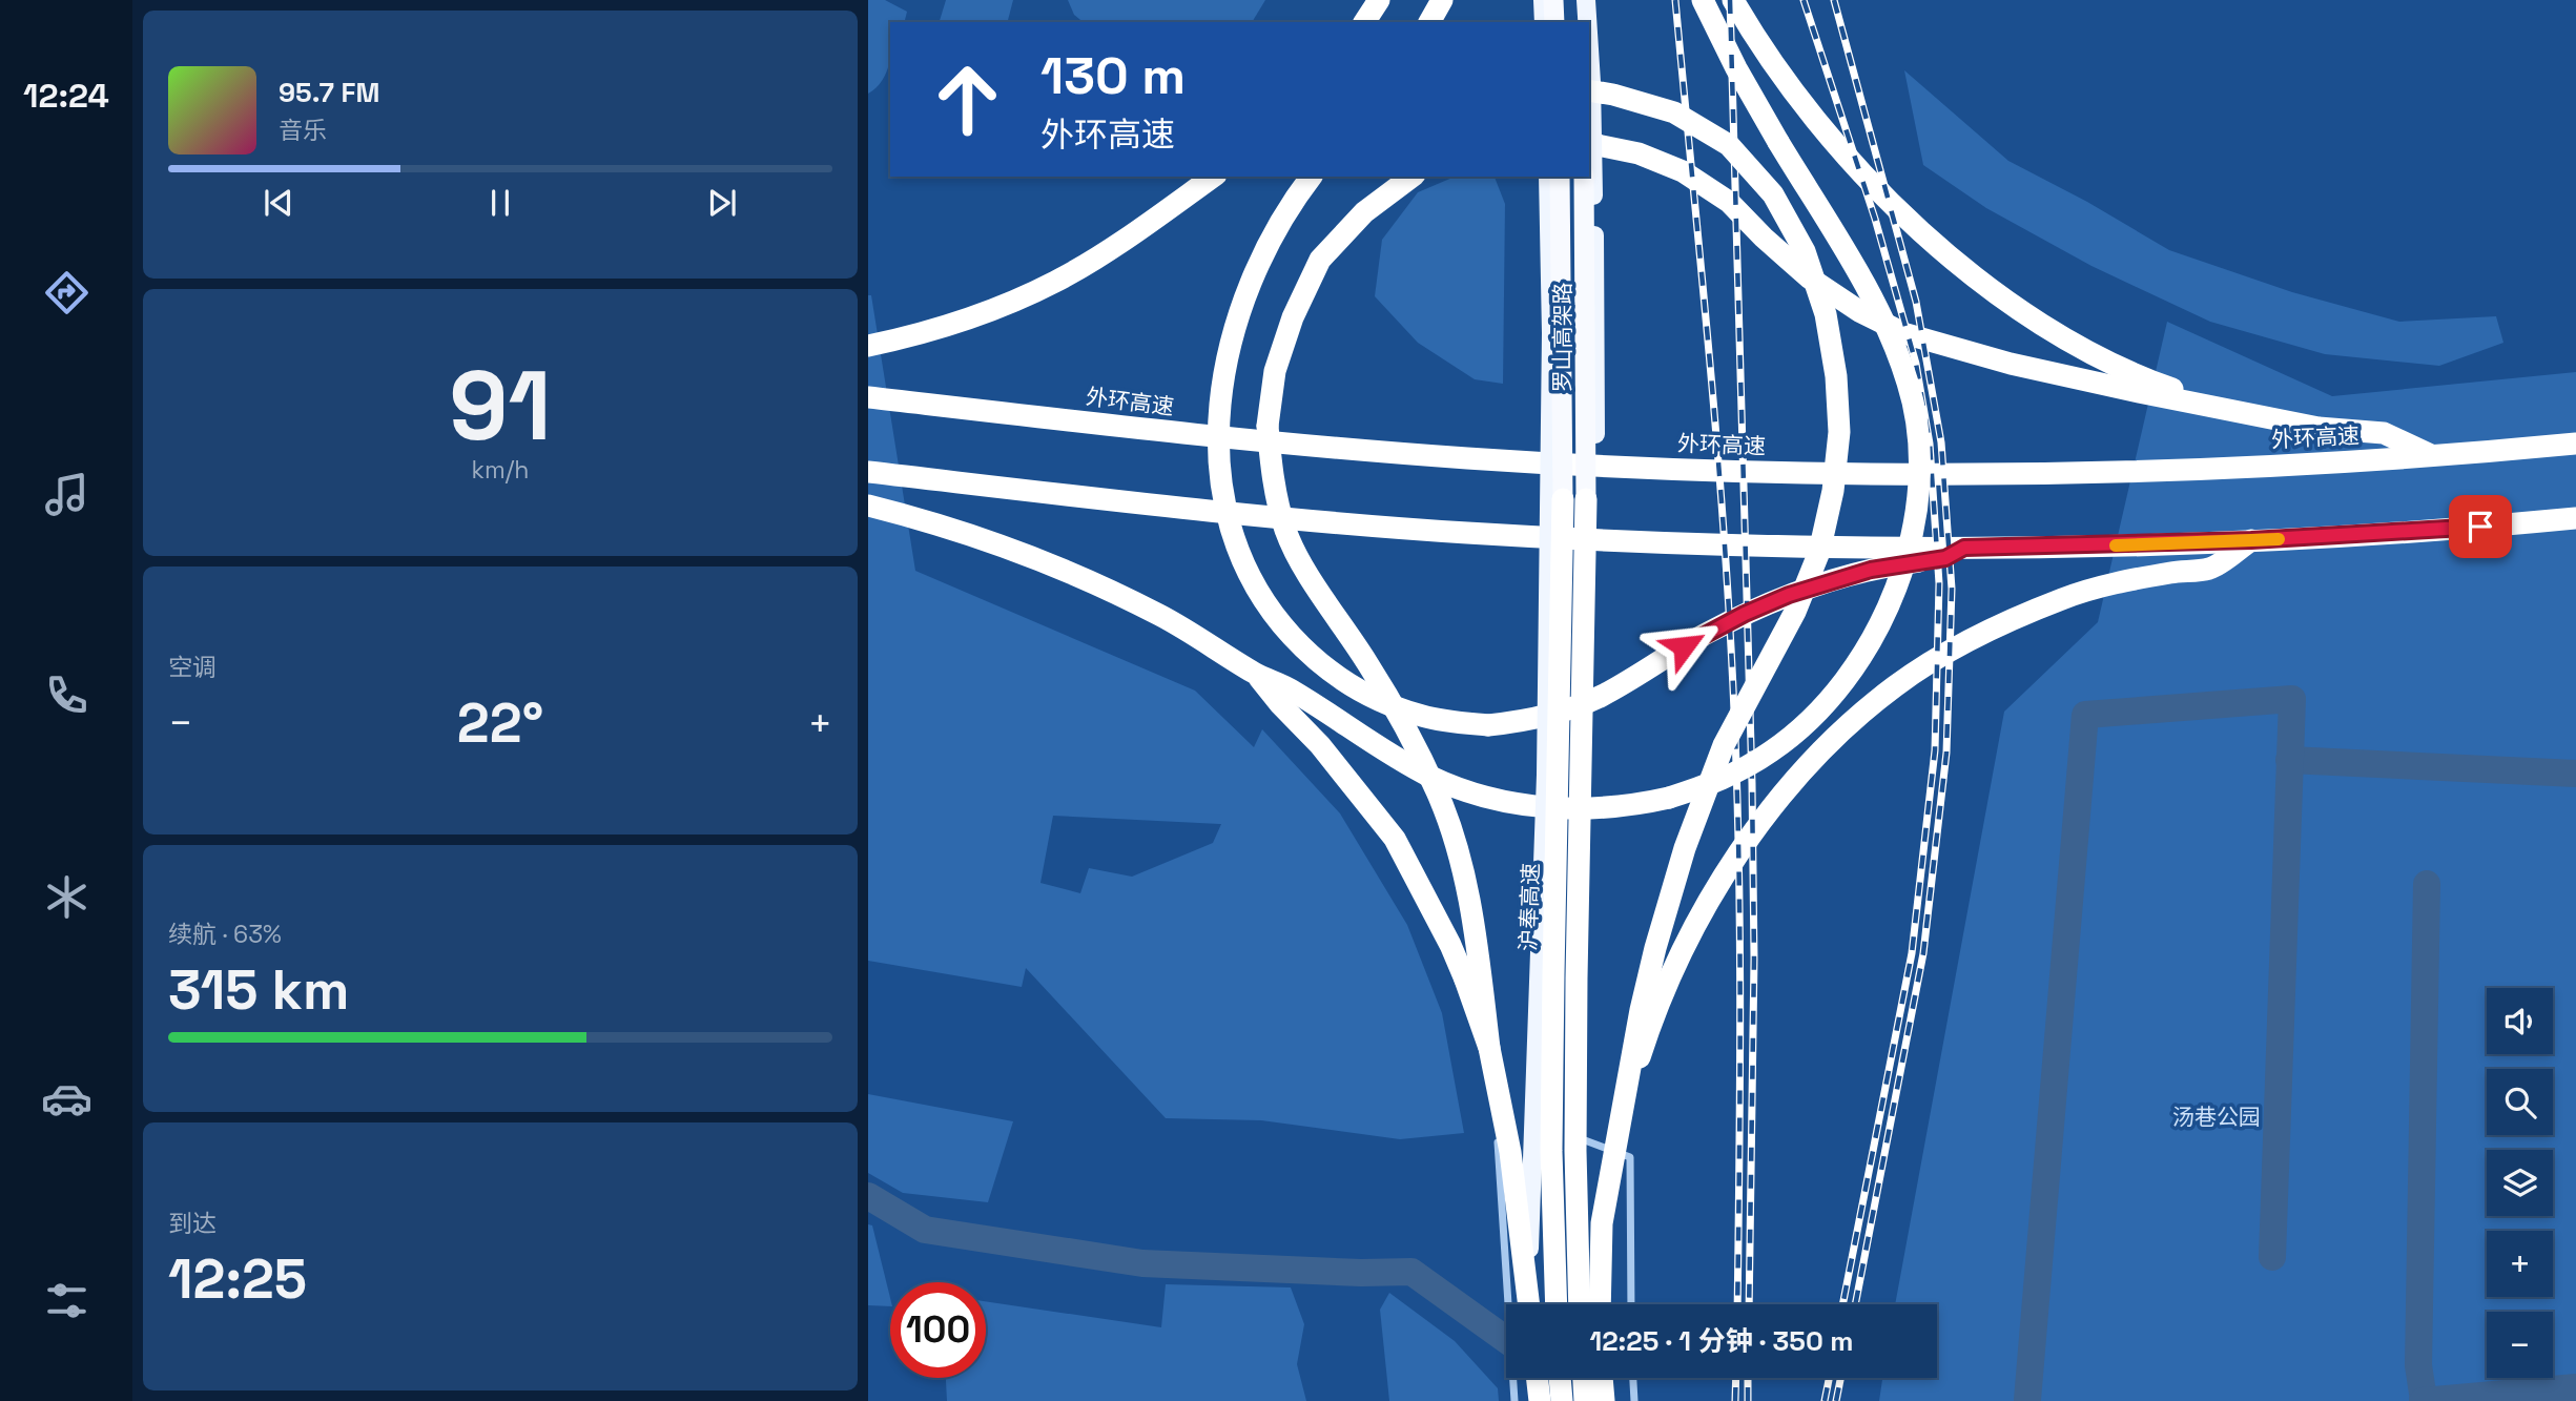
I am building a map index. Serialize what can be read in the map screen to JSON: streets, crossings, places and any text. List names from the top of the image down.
{
  "streets": {
    "highway": ["罗山高架路", "外环高速", "沪奉高速"]
  },
  "crossings": [
    ["罗山高架路", "沪奉高速"]
  ],
  "parks": ["汤巷公园"],
  "page": {
    "tabs": "12:24",
    "turn": ["130 m", "外环高速"],
    "song": ["95.7 FM", "音乐"],
    "tile": [
      ["91", "km/h"],
      "空调",
      ["续航 · 63%", "315 km"],
      ["到达", "12:25"]
    ],
    "heat": ["−", "22°", "+"],
    "map_buttons": ["+", "−"],
    "limit": "100",
    "trip": "12:25 · 1 分钟 · 350 m"
  }
}
